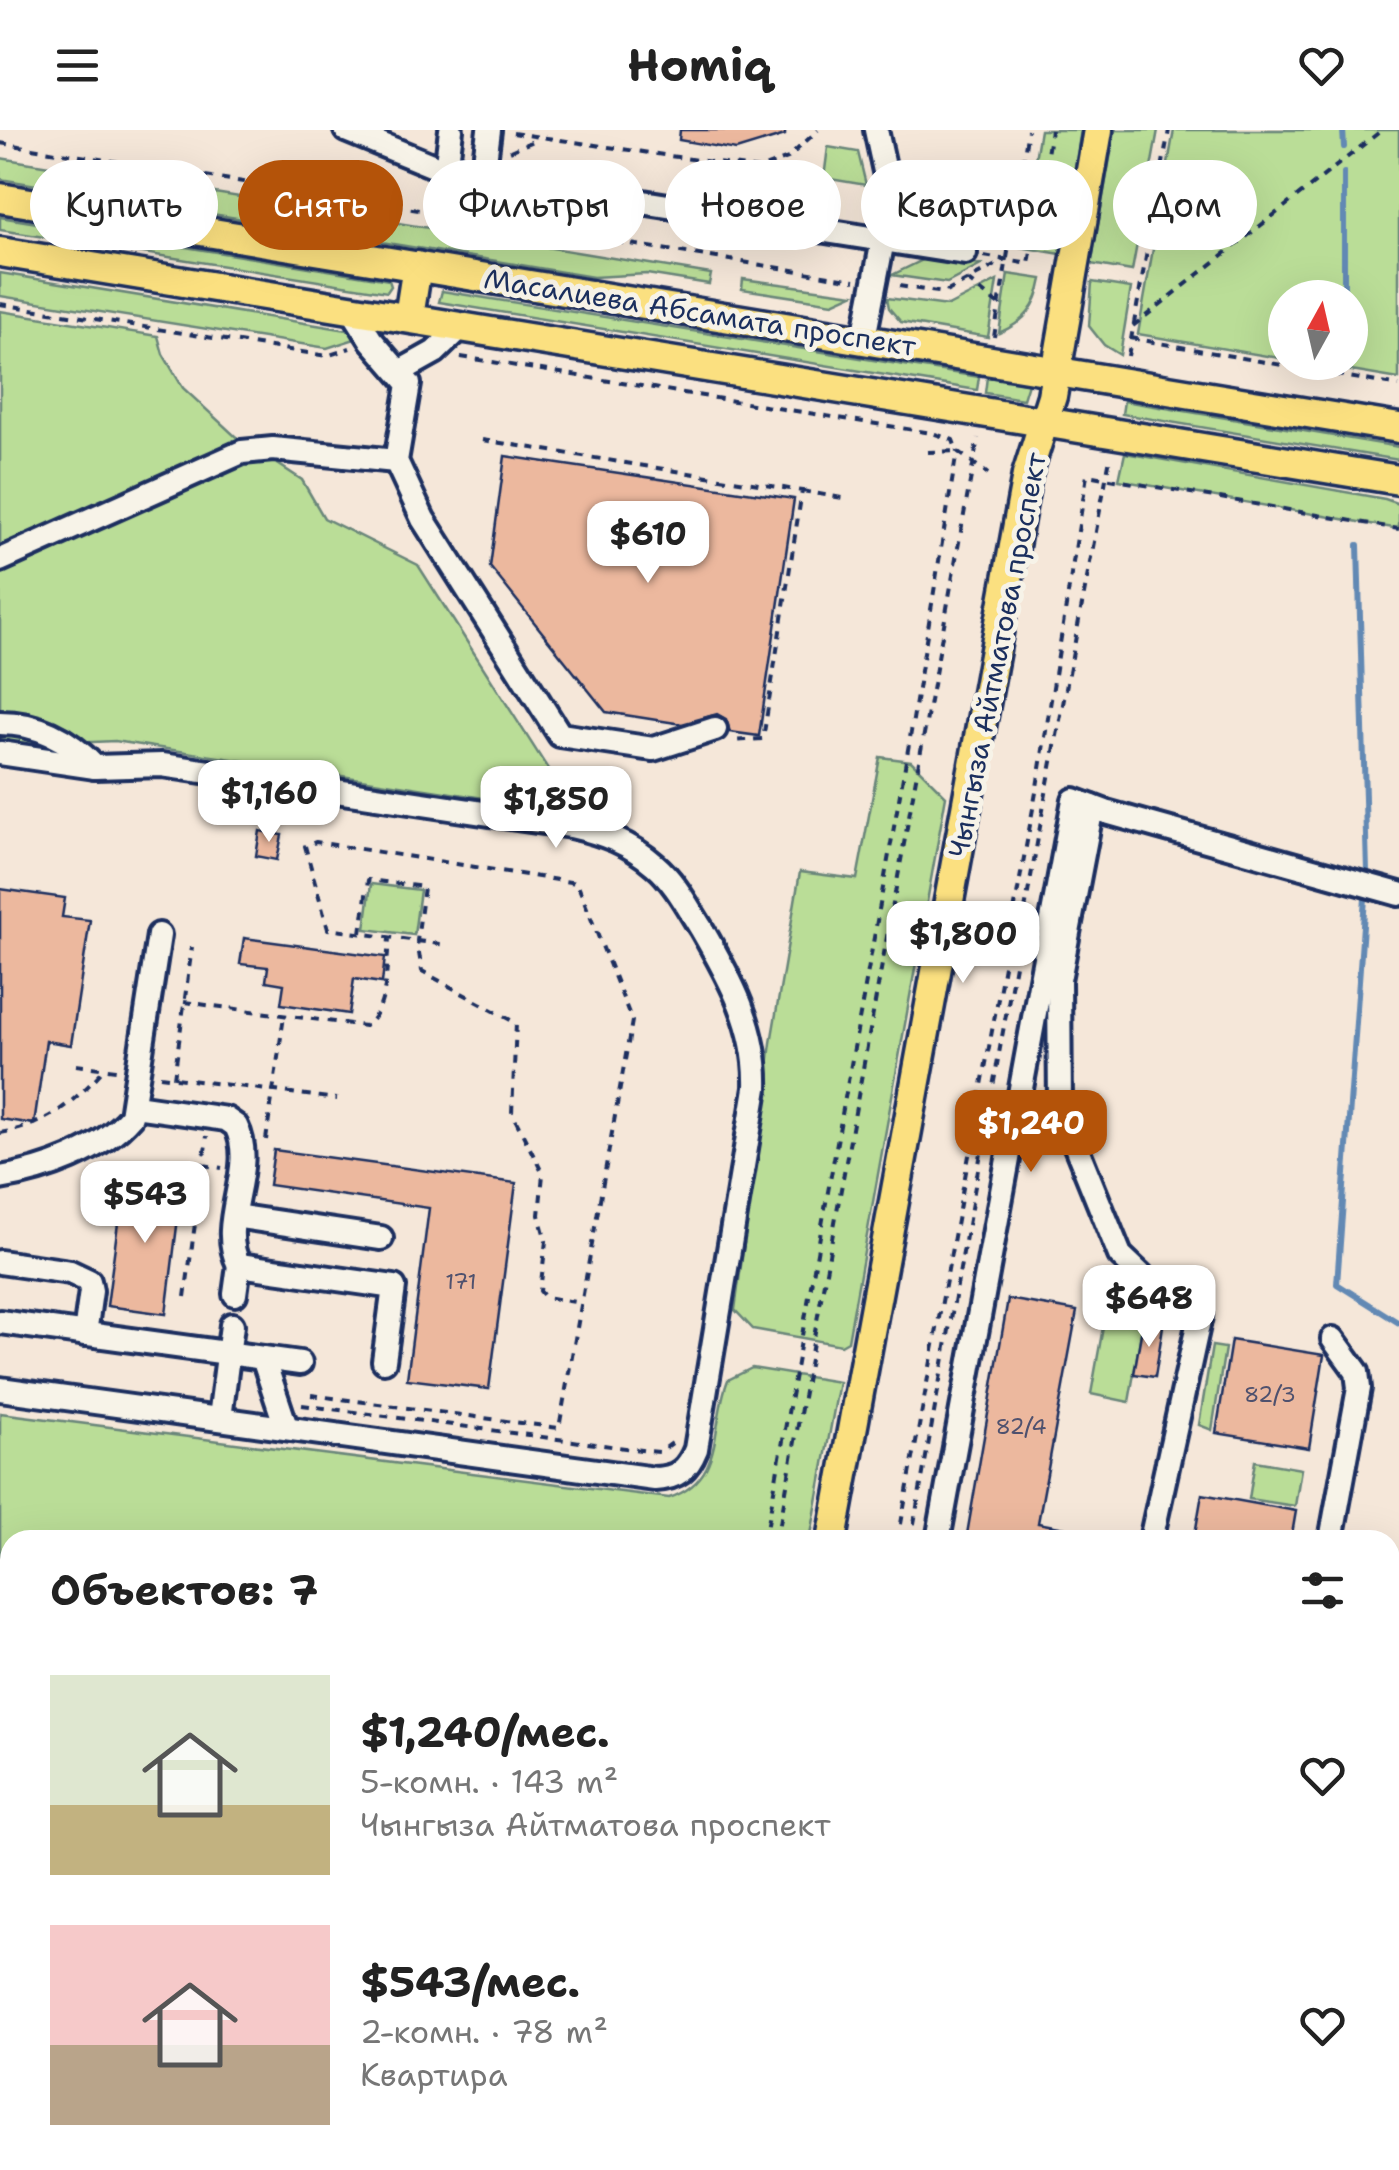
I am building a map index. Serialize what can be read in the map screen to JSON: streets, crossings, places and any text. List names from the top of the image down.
{
  "streets": {
    "main road": ["Масалиева Абсамата проспект", "Чынгыза Айтматова проспект"]
  },
  "crossings": [
    ["Масалиева Абсамата проспект", "Чынгыза Айтматова проспект"]
  ],
  "house_numbers": ["171", "82/3", "82/4"],
  "north": "top",
  "page": {
    "header": "Homiq",
    "chip": [
      "Купить",
      "Снять",
      "Фильтры",
      "Новое",
      "Квартира",
      "Дом"
    ],
    "price": [
      "$610",
      "$1,160",
      "$1,850",
      "$1,800",
      "$1,240",
      "$543",
      "$648"
    ],
    "heading": "Объектов: 7",
    "list": [
      {
        "name": "$1,240/мес.",
        "note": "5-комн. · 143 m² · Чынгыза Айтматова проспект"
      },
      {
        "name": "$543/мес.",
        "note": "2-комн. · 78 m² · Квартира"
      }
    ]
  }
}
